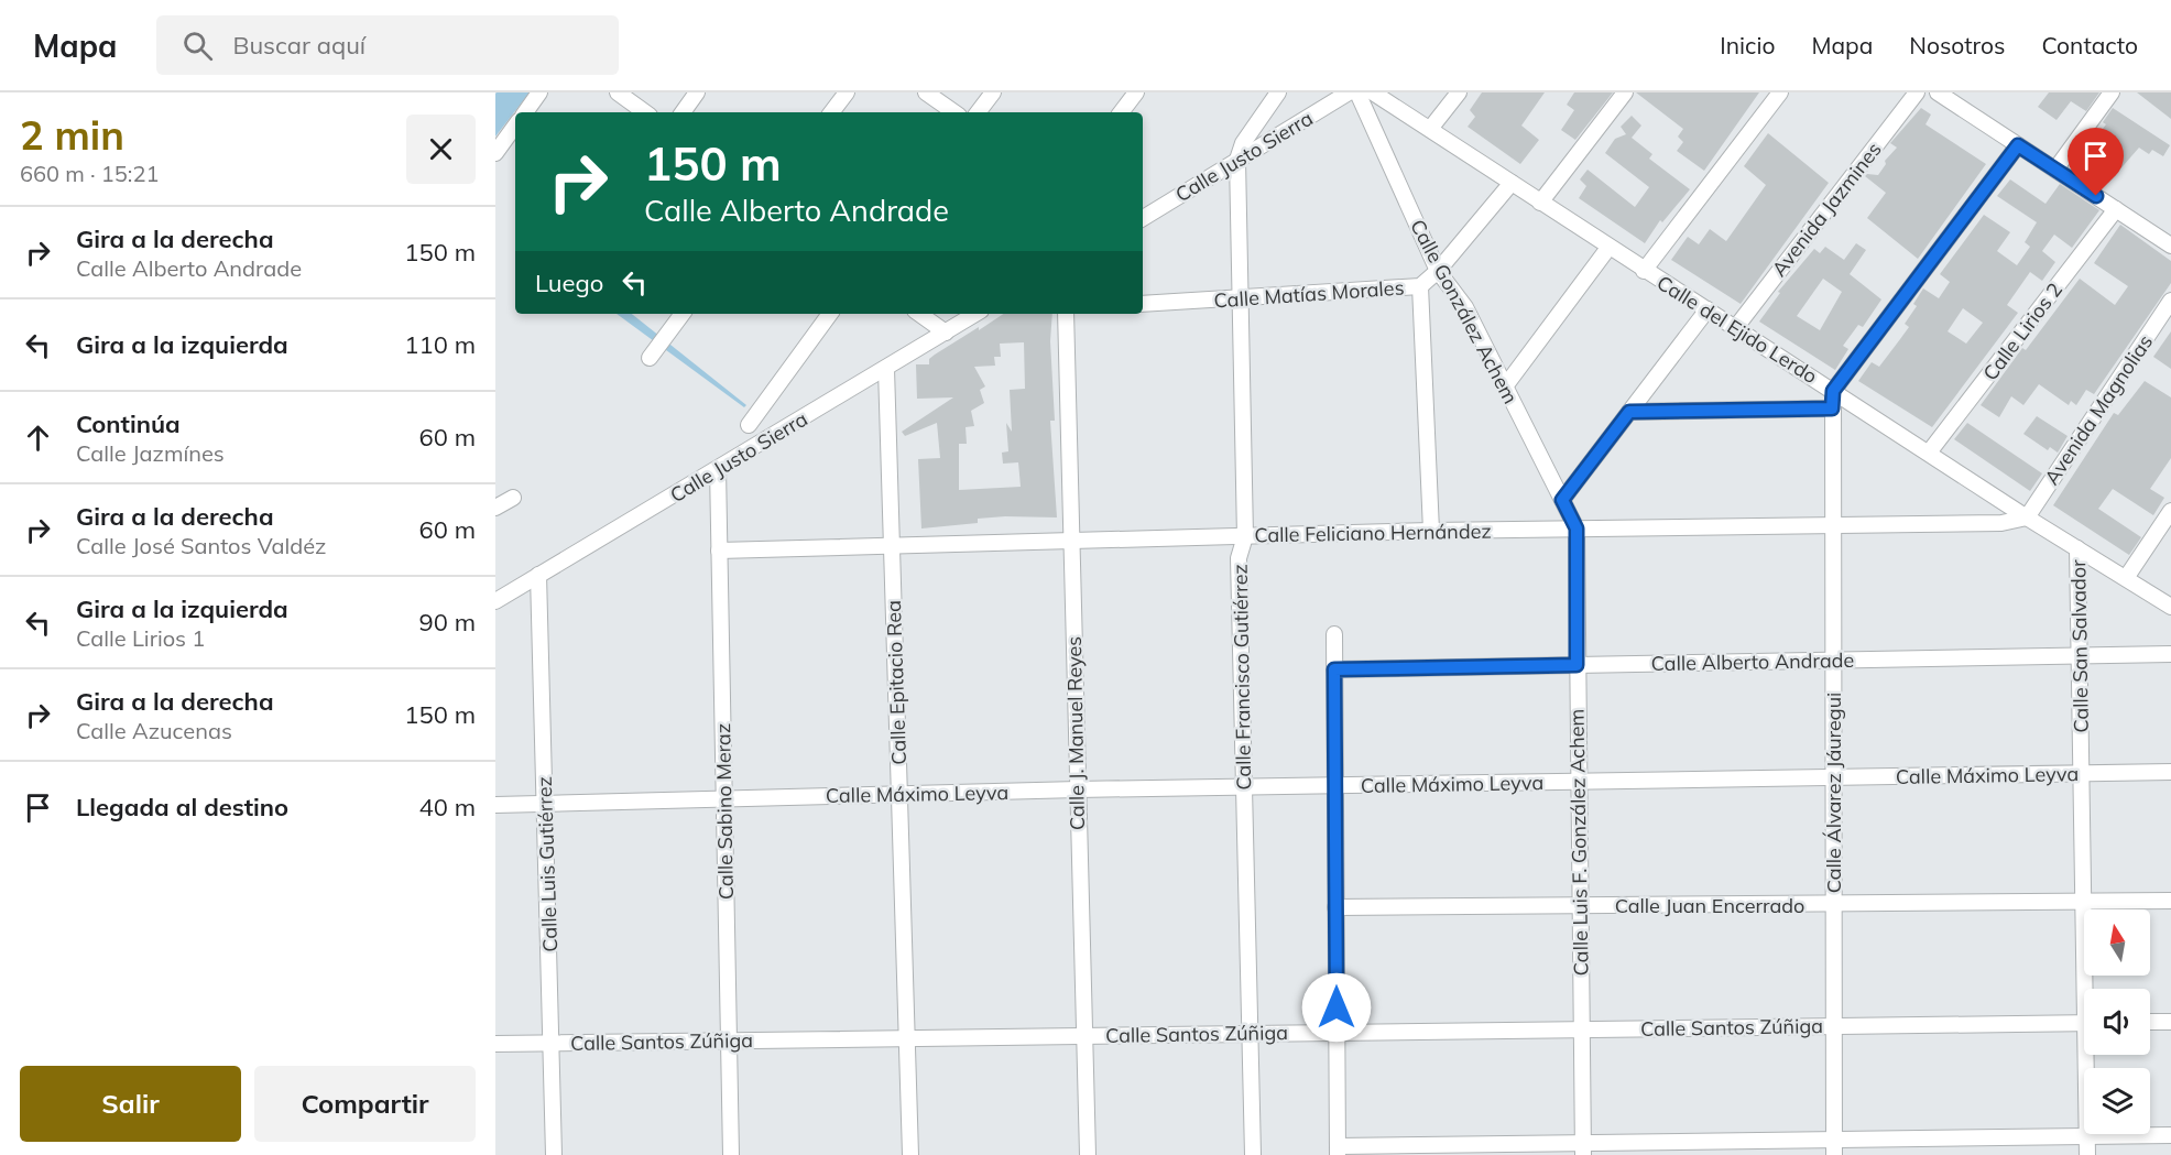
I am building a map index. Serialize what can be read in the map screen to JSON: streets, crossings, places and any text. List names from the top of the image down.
{
  "streets": {
    "street": [
      "Calle Justo Sierra",
      "Avenida Jazmines",
      "Calle Matías Morales",
      "Calle González Achem",
      "Calle del Ejido Lerdo",
      "Calle Lirios 2",
      "Avenida Magnolias",
      "Calle Feliciano Hernández",
      "Calle San Salvador",
      "Calle Alberto Andrade",
      "Calle Francisco Gutiérrez",
      "Calle Epitacio Rea",
      "Calle J. Manuel Reyes",
      "Calle Máximo Leyva",
      "Calle Álvarez Jáuregui",
      "Calle Sabino Meraz",
      "Calle Luis F. González Achem",
      "Calle Luis Gutiérrez",
      "Calle Juan Encerrado",
      "Calle Santos Zúñiga"
    ]
  },
  "crossings": [
    ["Calle Justo Sierra", "Calle Francisco Gutiérrez"],
    ["Calle Justo Sierra", "Calle Epitacio Rea"],
    ["Calle Justo Sierra", "Calle Sabino Meraz"],
    ["Calle Justo Sierra", "Calle Luis Gutiérrez"],
    ["Avenida Jazmines", "Calle del Ejido Lerdo"],
    ["Calle Matías Morales", "Calle González Achem"],
    ["Calle Matías Morales", "Calle del Ejido Lerdo"],
    ["Calle Matías Morales", "Calle Francisco Gutiérrez"],
    ["Calle González Achem", "Calle Feliciano Hernández"],
    ["Calle González Achem", "Calle Luis F. González Achem"],
    ["Calle del Ejido Lerdo", "Calle Lirios 2"],
    ["Calle del Ejido Lerdo", "Avenida Magnolias"],
    ["Calle del Ejido Lerdo", "Calle Feliciano Hernández"],
    ["Calle del Ejido Lerdo", "Calle San Salvador"],
    ["Calle del Ejido Lerdo", "Calle Álvarez Jáuregui"],
    ["Avenida Magnolias", "Calle Feliciano Hernández"],
    ["Calle Feliciano Hernández", "Calle Francisco Gutiérrez"],
    ["Calle Feliciano Hernández", "Calle Epitacio Rea"],
    ["Calle Feliciano Hernández", "Calle J. Manuel Reyes"],
    ["Calle Feliciano Hernández", "Calle Álvarez Jáuregui"],
    ["Calle Feliciano Hernández", "Calle Sabino Meraz"],
    ["Calle Feliciano Hernández", "Calle Luis F. González Achem"],
    ["Calle San Salvador", "Calle Alberto Andrade"],
    ["Calle San Salvador", "Calle Máximo Leyva"],
    ["Calle San Salvador", "Calle Juan Encerrado"],
    ["Calle Alberto Andrade", "Calle Álvarez Jáuregui"],
    ["Calle Alberto Andrade", "Calle Luis F. González Achem"],
    ["Calle Francisco Gutiérrez", "Calle Máximo Leyva"],
    ["Calle Francisco Gutiérrez", "Calle Santos Zúñiga"],
    ["Calle Epitacio Rea", "Calle Máximo Leyva"],
    ["Calle Epitacio Rea", "Calle Santos Zúñiga"],
    ["Calle J. Manuel Reyes", "Calle Máximo Leyva"],
    ["Calle J. Manuel Reyes", "Calle Santos Zúñiga"],
    ["Calle Máximo Leyva", "Calle Álvarez Jáuregui"],
    ["Calle Máximo Leyva", "Calle Sabino Meraz"],
    ["Calle Máximo Leyva", "Calle Luis F. González Achem"],
    ["Calle Máximo Leyva", "Calle Luis Gutiérrez"],
    ["Calle Álvarez Jáuregui", "Calle Juan Encerrado"],
    ["Calle Álvarez Jáuregui", "Calle Santos Zúñiga"],
    ["Calle Sabino Meraz", "Calle Santos Zúñiga"],
    ["Calle Luis F. González Achem", "Calle Juan Encerrado"],
    ["Calle Luis F. González Achem", "Calle Santos Zúñiga"],
    ["Calle Luis Gutiérrez", "Calle Santos Zúñiga"]
  ],
  "north": "top",
  "page": {
    "header": "Mapa",
    "search": "Buscar aquí",
    "nav": [
      "Inicio",
      "Mapa",
      "Nosotros",
      "Contacto"
    ],
    "heading": ["2 min", "660 m · 15:21"],
    "turn": ["150 m", "Calle Alberto Andrade"],
    "list": [
      {
        "name": "Gira a la derecha",
        "note": "Calle Alberto Andrade",
        "value": "150 m"
      },
      {
        "name": "Gira a la izquierda",
        "value": "110 m"
      },
      {
        "name": "Continúa",
        "note": "Calle Jazmínes",
        "value": "60 m"
      },
      {
        "name": "Gira a la derecha",
        "note": "Calle José Santos Valdéz",
        "value": "60 m"
      },
      {
        "name": "Gira a la izquierda",
        "note": "Calle Lirios 1",
        "value": "90 m"
      },
      {
        "name": "Gira a la derecha",
        "note": "Calle Azucenas",
        "value": "150 m"
      },
      {
        "name": "Llegada al destino",
        "value": "40 m"
      }
    ],
    "then": "Luego",
    "buttons": ["Salir", "Compartir"]
  }
}
